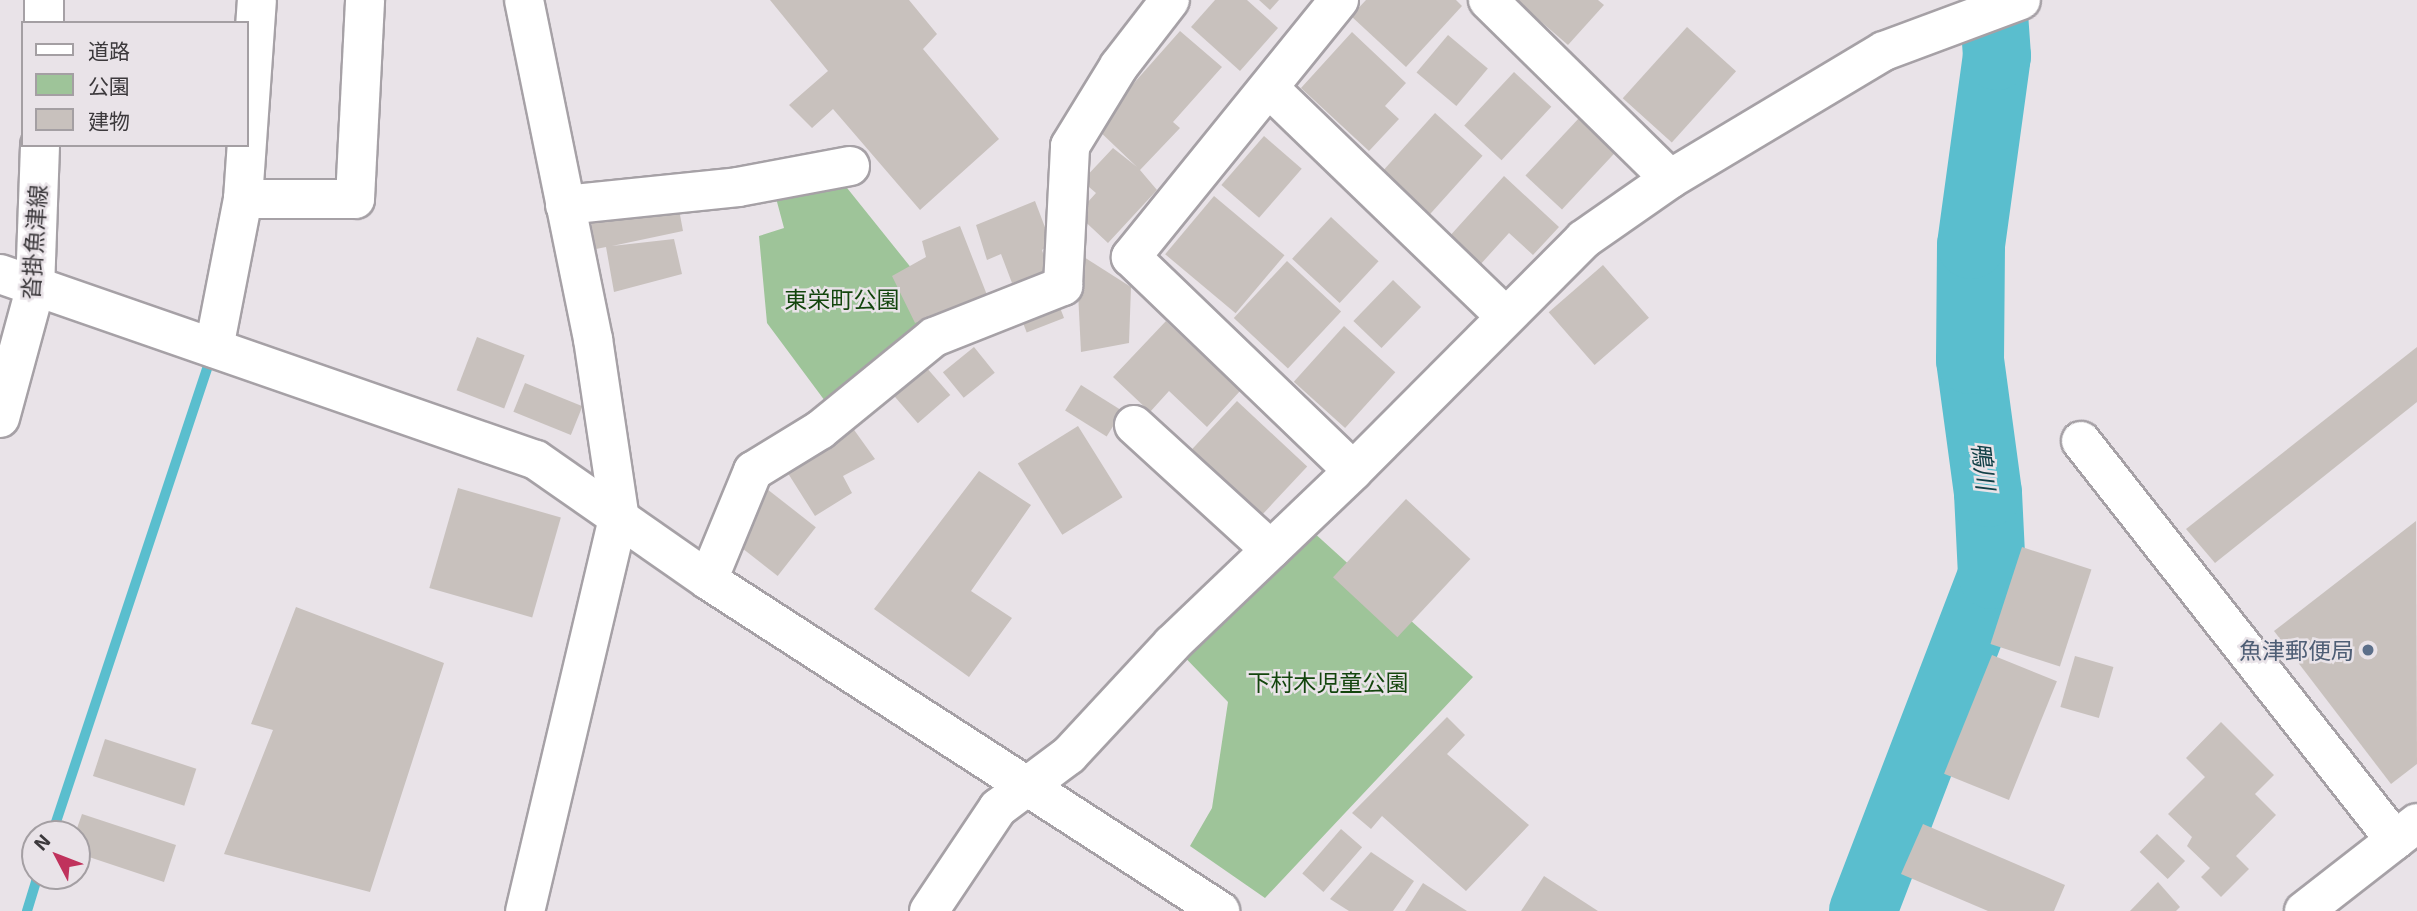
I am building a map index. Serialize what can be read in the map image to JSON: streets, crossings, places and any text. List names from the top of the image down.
{
  "streets": {
    "street": ["沓掛魚津線"]
  },
  "water": ["鴨川"],
  "parks": ["東栄町公園", "下村木児童公園"],
  "places": ["魚津郵便局"],
  "legend": ["道路", "公園", "建物"],
  "north": "top left"
}
